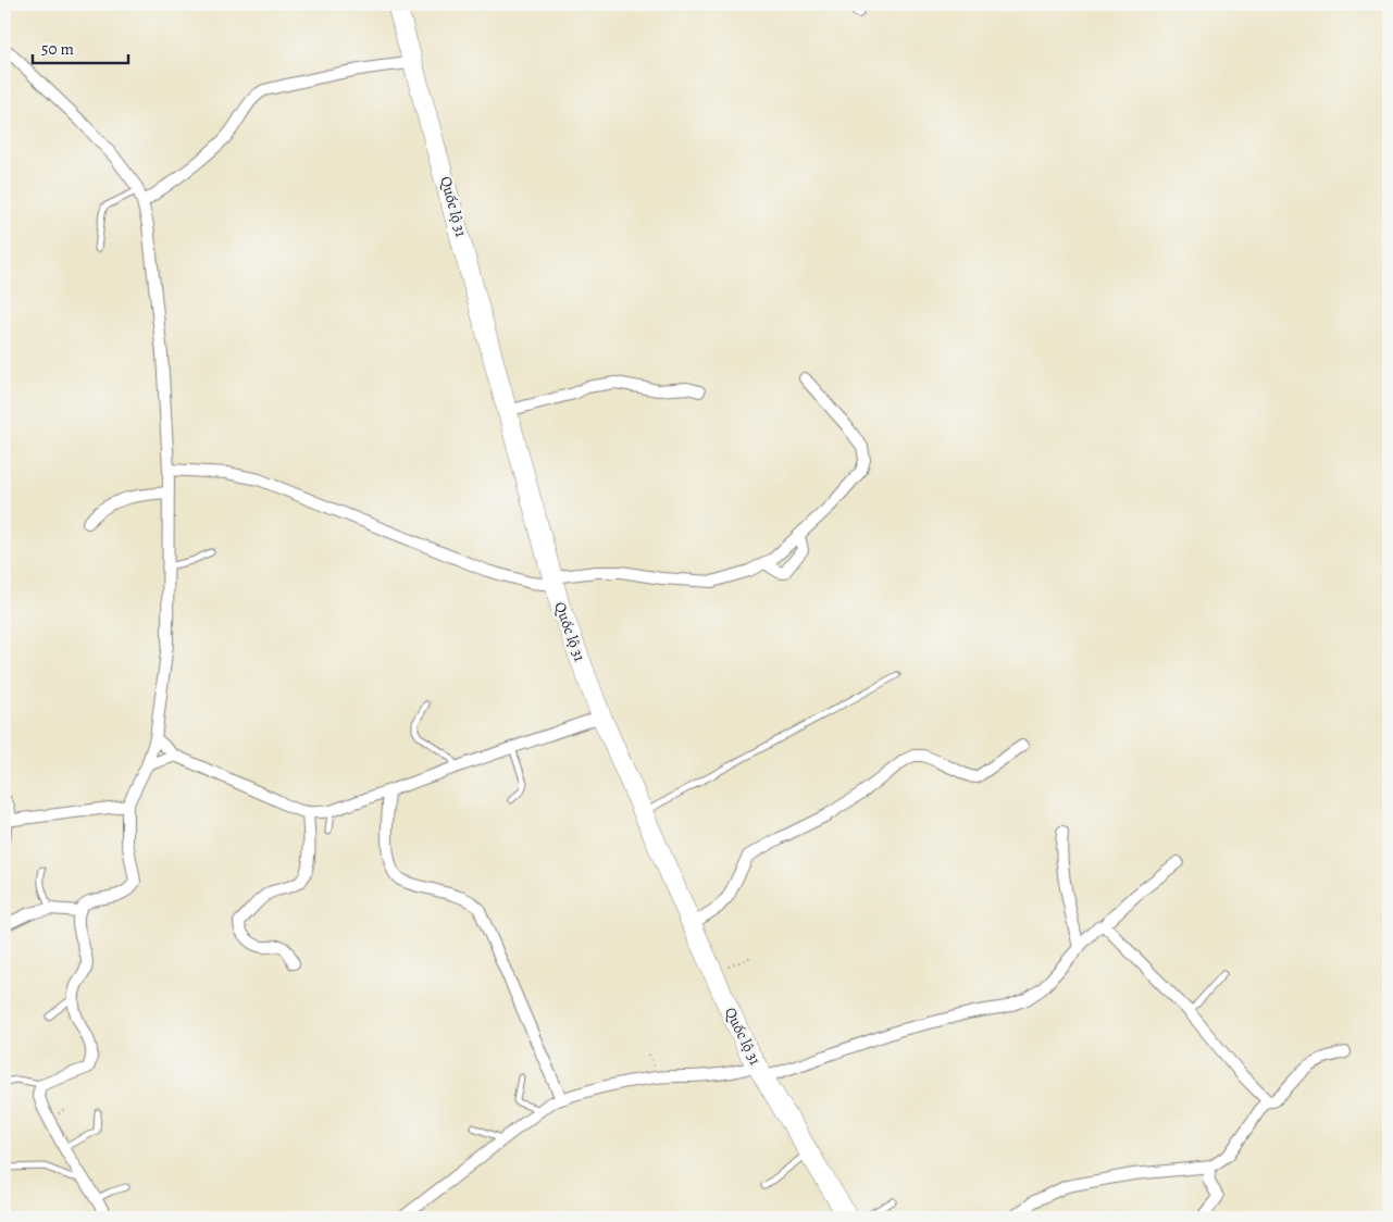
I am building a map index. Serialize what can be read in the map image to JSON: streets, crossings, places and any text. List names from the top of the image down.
{
  "streets": {
    "highway": ["Quốc lộ 31"]
  },
  "scale_bar": "50 m"
}
